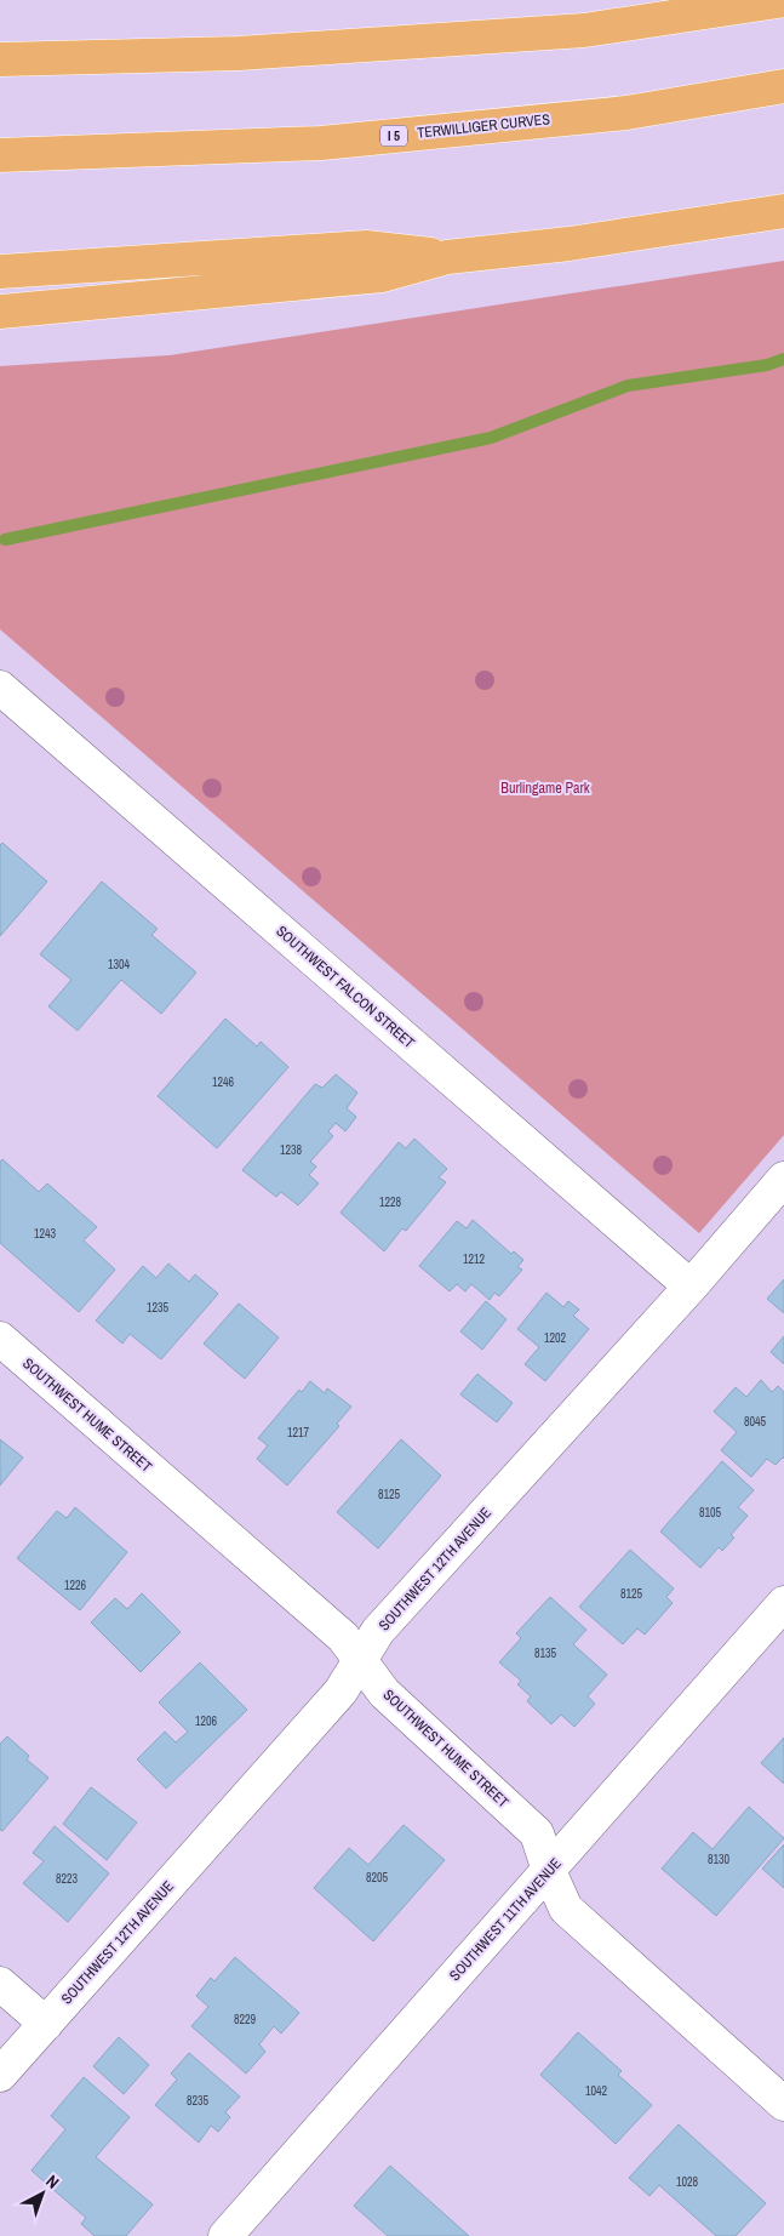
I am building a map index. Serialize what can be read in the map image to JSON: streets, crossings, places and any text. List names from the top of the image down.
{
  "streets": {
    "highway": ["TERWILLIGER CURVES", "I 5"],
    "street": [
      "SOUTHWEST FALCON STREET",
      "SOUTHWEST HUME STREET",
      "SOUTHWEST 12TH AVENUE",
      "SOUTHWEST 11TH AVENUE"
    ]
  },
  "crossings": [
    ["SOUTHWEST FALCON STREET", "SOUTHWEST 12TH AVENUE"],
    ["SOUTHWEST HUME STREET", "SOUTHWEST 12TH AVENUE"],
    ["SOUTHWEST HUME STREET", "SOUTHWEST 11TH AVENUE"]
  ],
  "parks": ["Burlingame Park"],
  "house_numbers": [
    "1304",
    "1246",
    "1238",
    "1228",
    "1243",
    "1212",
    "1235",
    "1202",
    "8045",
    "1217",
    "8125",
    "8105",
    "1226",
    "8125",
    "8135",
    "1206",
    "8130",
    "8205",
    "8223",
    "8229",
    "1042",
    "8235",
    "1028"
  ],
  "north": "top right"
}
